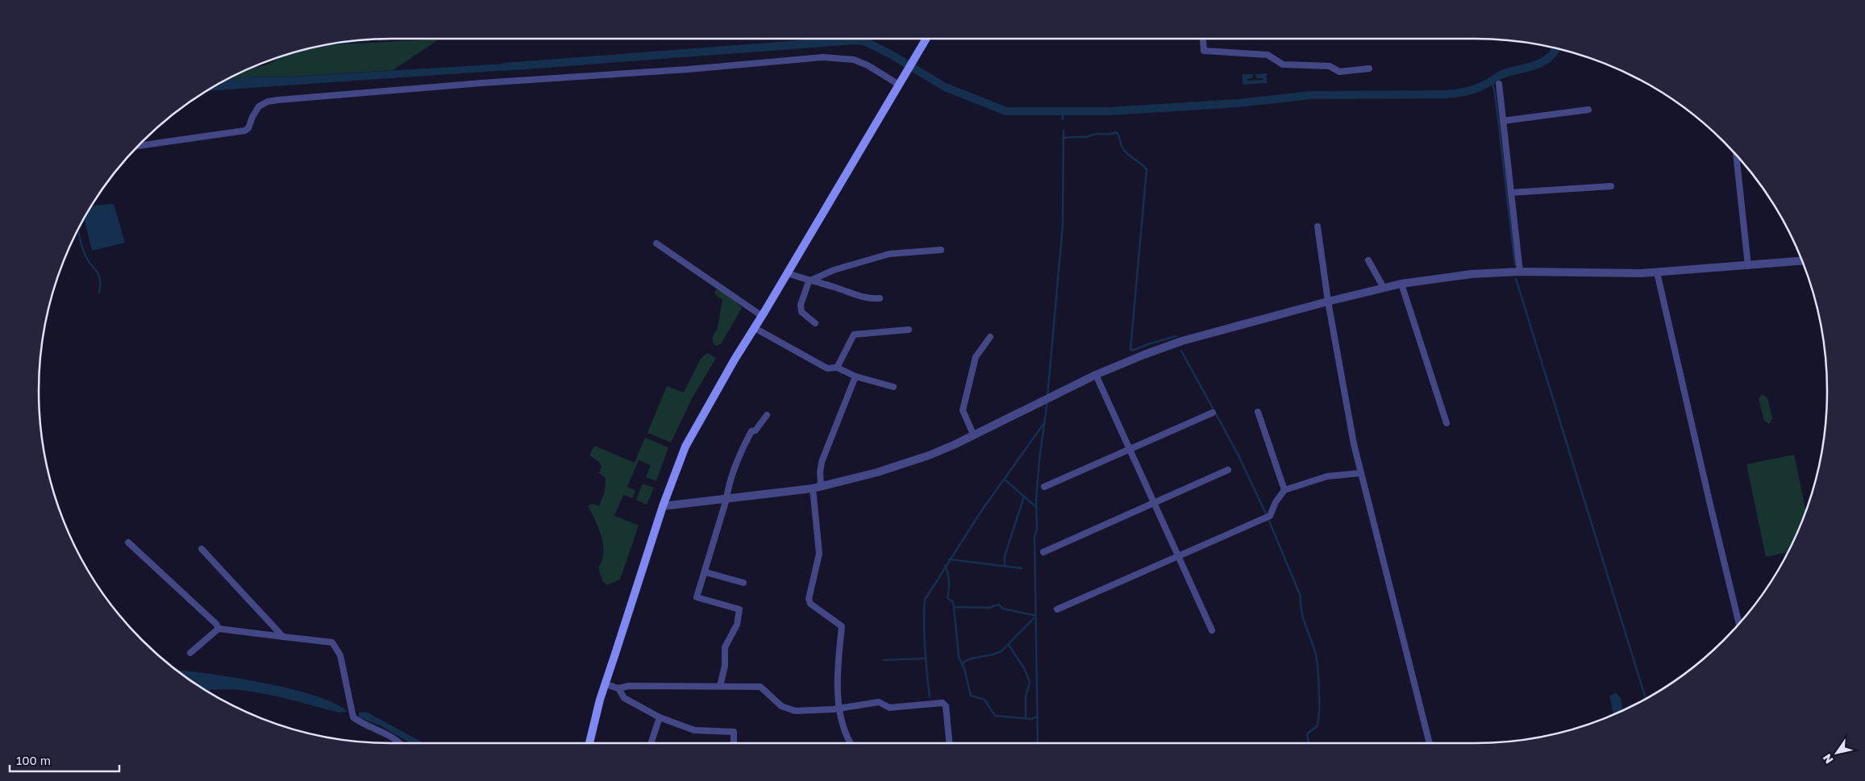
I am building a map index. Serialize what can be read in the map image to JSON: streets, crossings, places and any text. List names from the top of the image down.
{
  "scale_bar": "100 m",
  "north": "bottom left"
}
